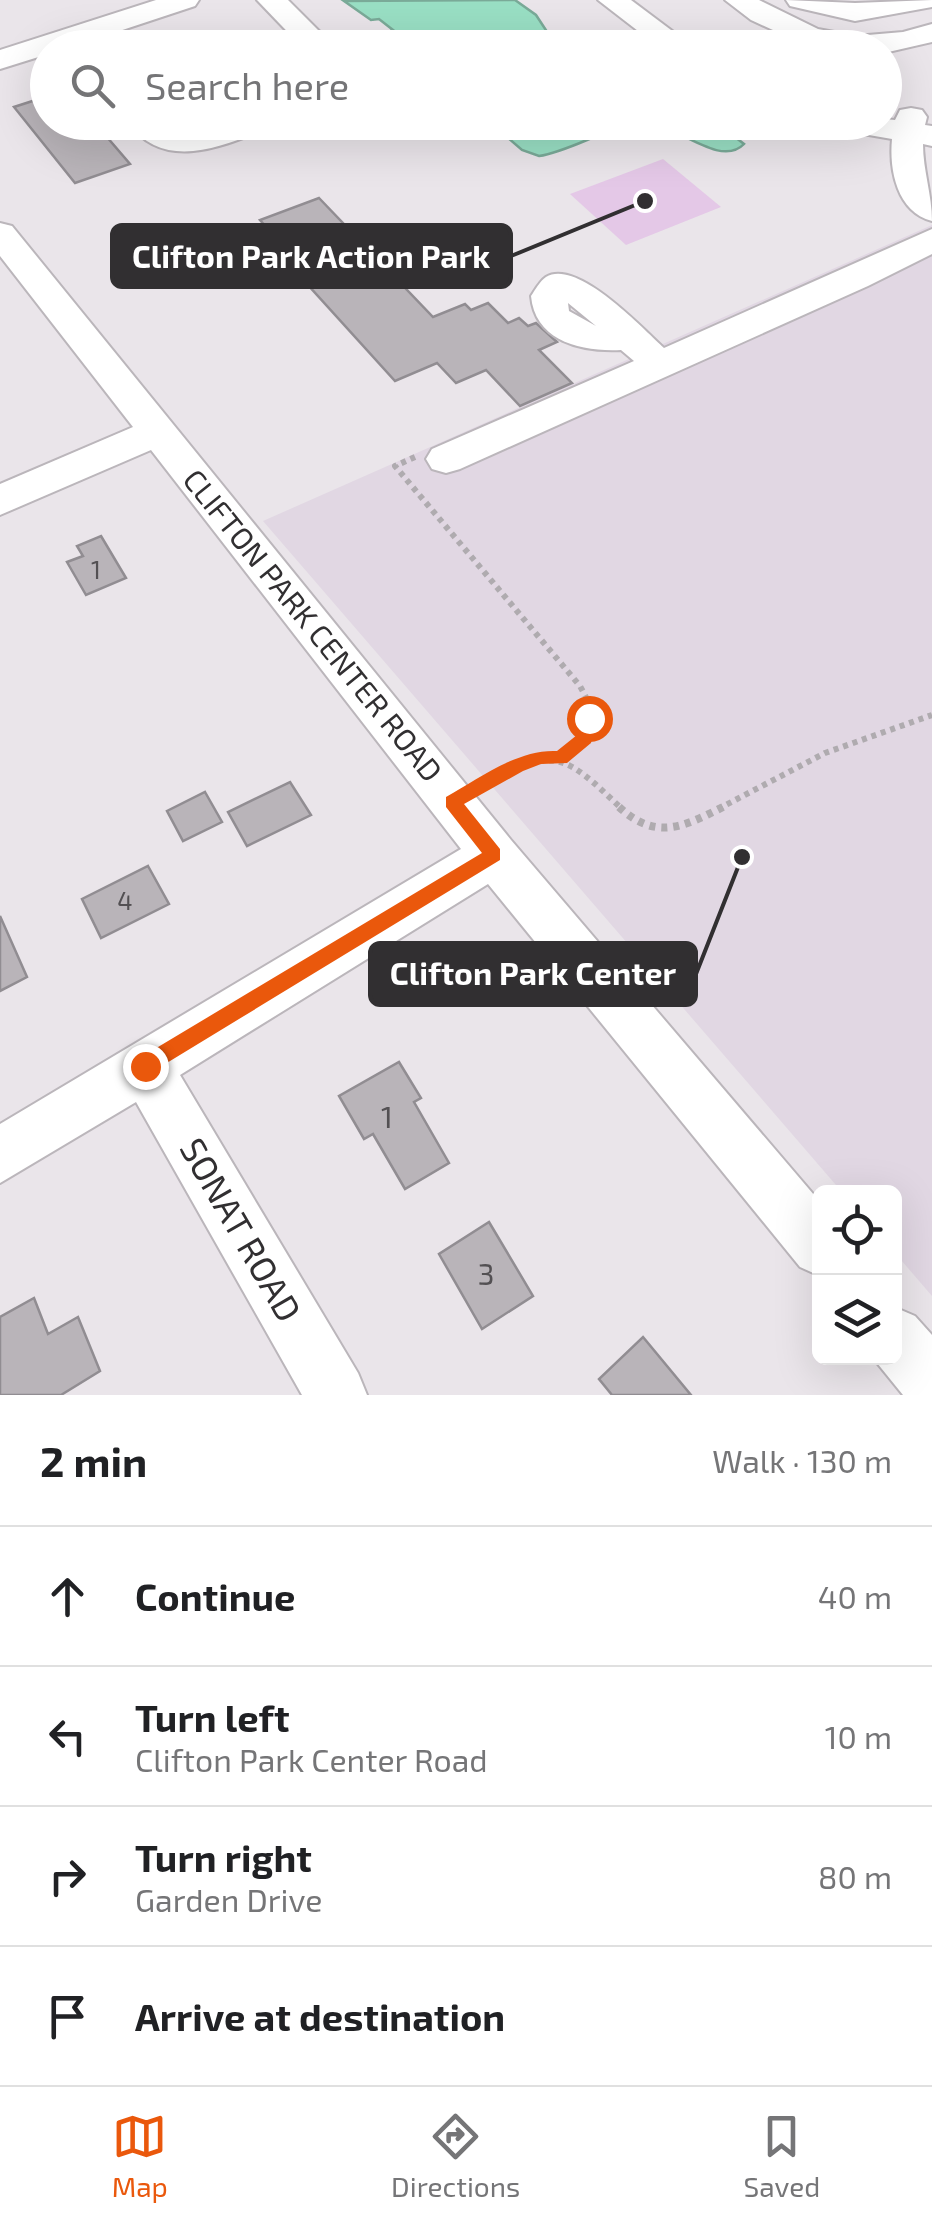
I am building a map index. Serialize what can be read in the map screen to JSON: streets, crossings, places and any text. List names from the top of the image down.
{
  "streets": {
    "street": ["CLIFTON PARK CENTER ROAD", "SONAT ROAD"]
  },
  "places": ["Clifton Park Action Park", "Clifton Park Center"],
  "house_numbers": [
    "1",
    "4",
    "1",
    "3"
  ],
  "page": {
    "search": "Search here",
    "heading": ["2 min", "Walk · 130 m"],
    "list": [
      ["Continue", "40 m"],
      ["Turn left", "Clifton Park Center Road", "10 m"],
      ["Turn right", "Garden Drive", "80 m"],
      "Arrive at destination"
    ],
    "nav": ["Map", "Directions", "Saved"]
  }
}
